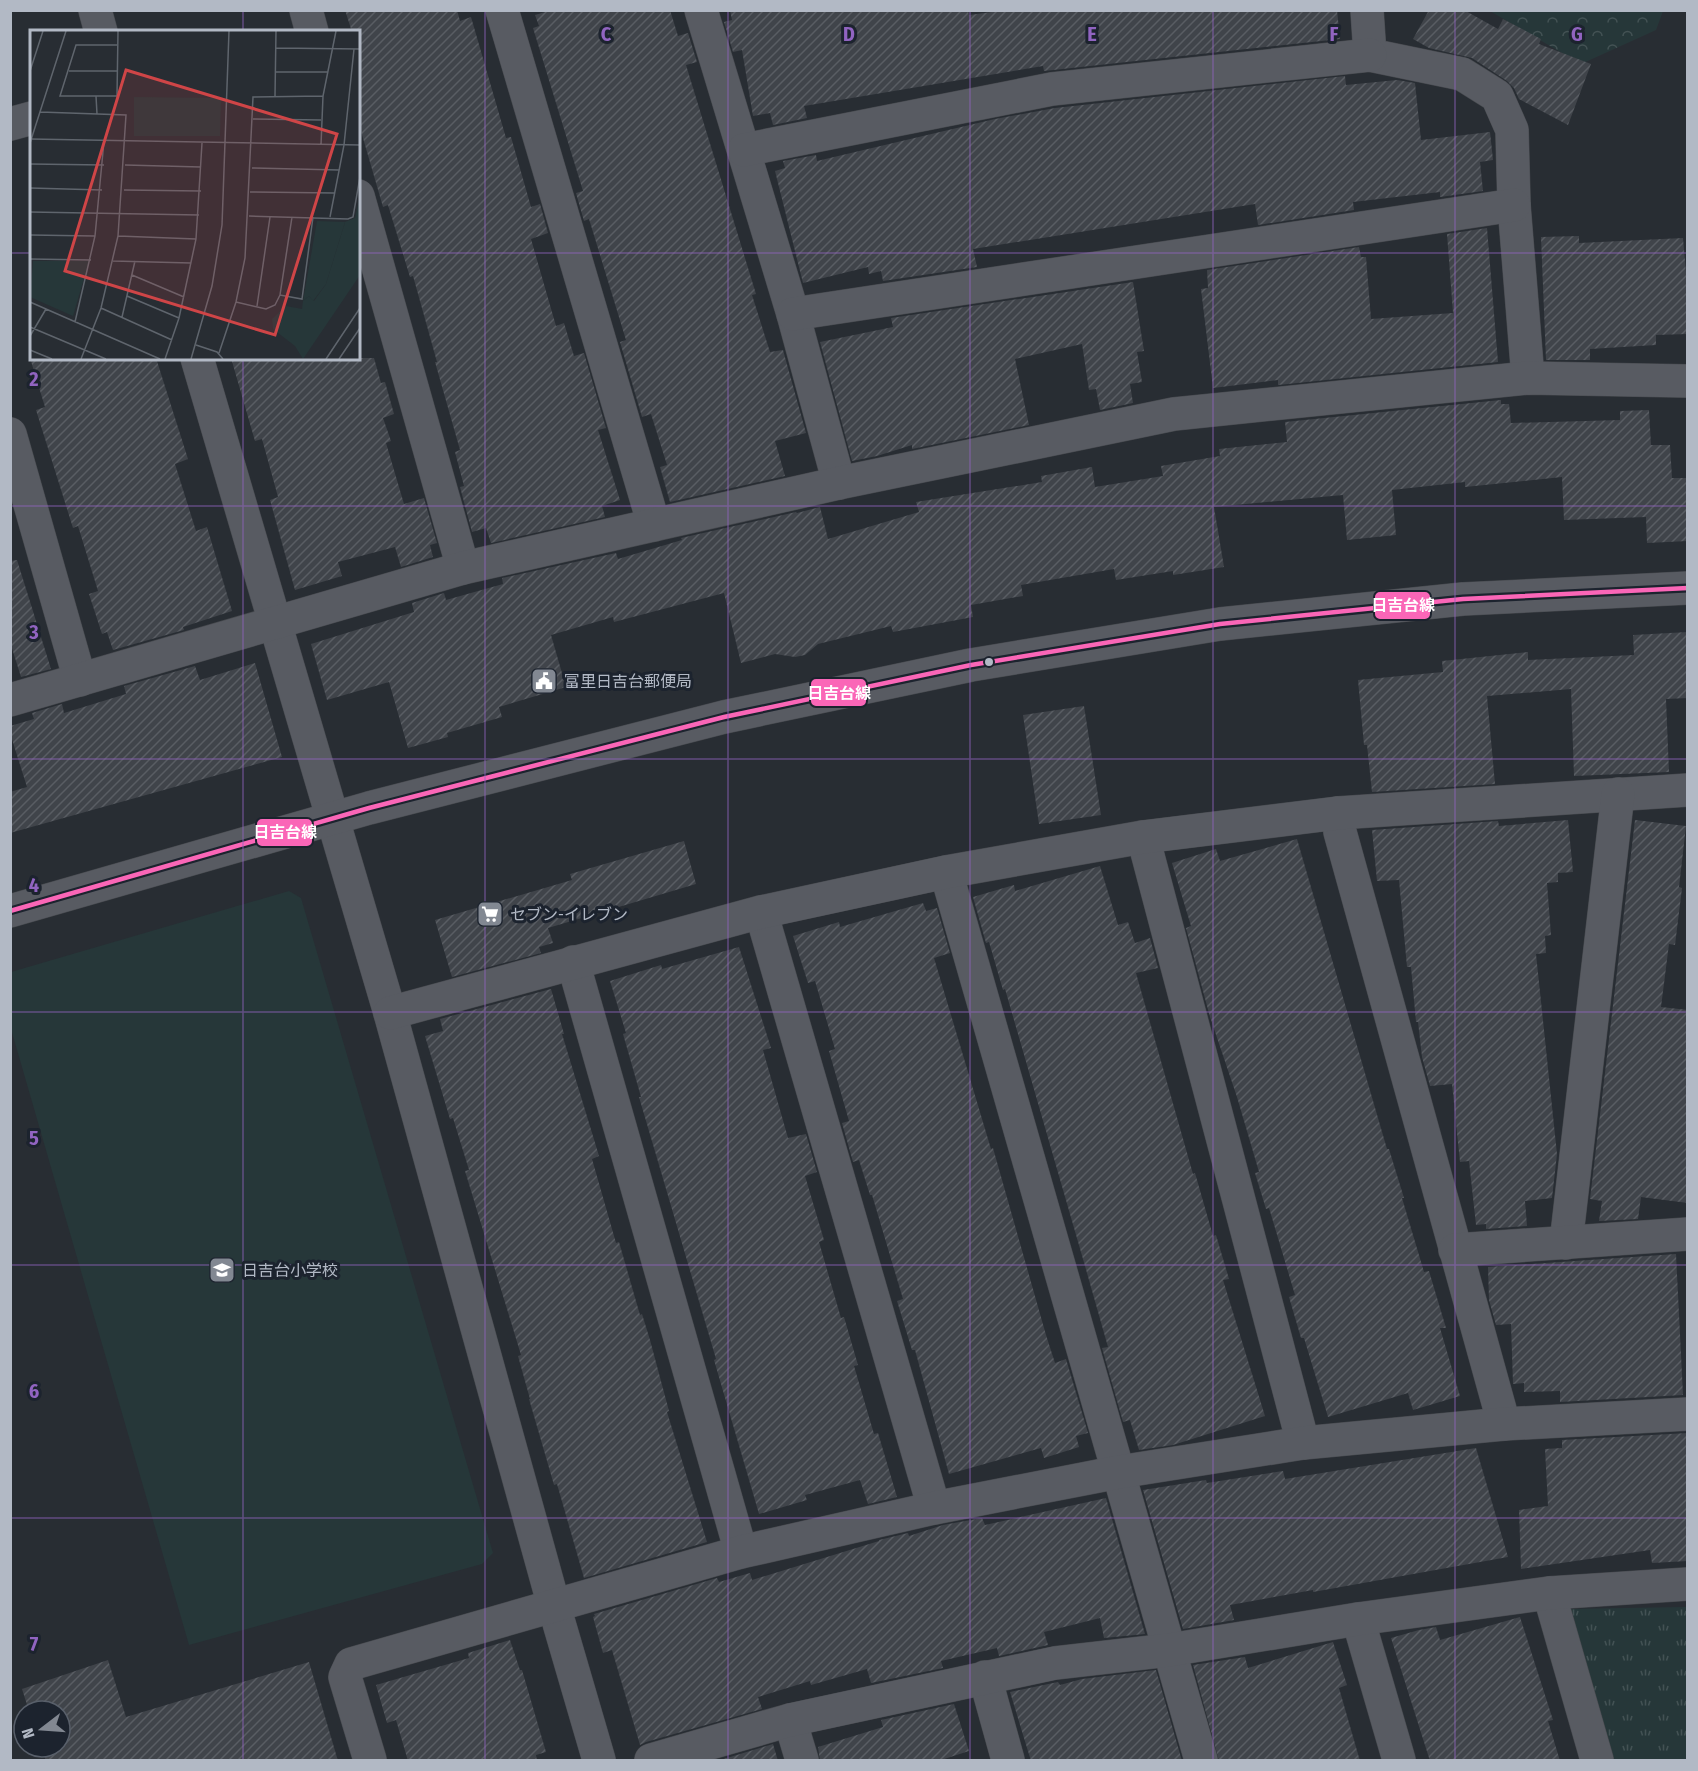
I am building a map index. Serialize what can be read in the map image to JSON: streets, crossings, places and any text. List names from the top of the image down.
{
  "places": {
    "public building": ["富里日吉台郵便局"],
    "supermarket": ["セブン-イレブン"],
    "school or university": ["日吉台小学校"]
  },
  "lines": ["transit line 日吉台線"],
  "north": "left",
  "grid": {
    "columns": [
      "C",
      "D",
      "E",
      "F",
      "G"
    ],
    "rows": [
      "2",
      "3",
      "4",
      "5",
      "6",
      "7"
    ]
  }
}
